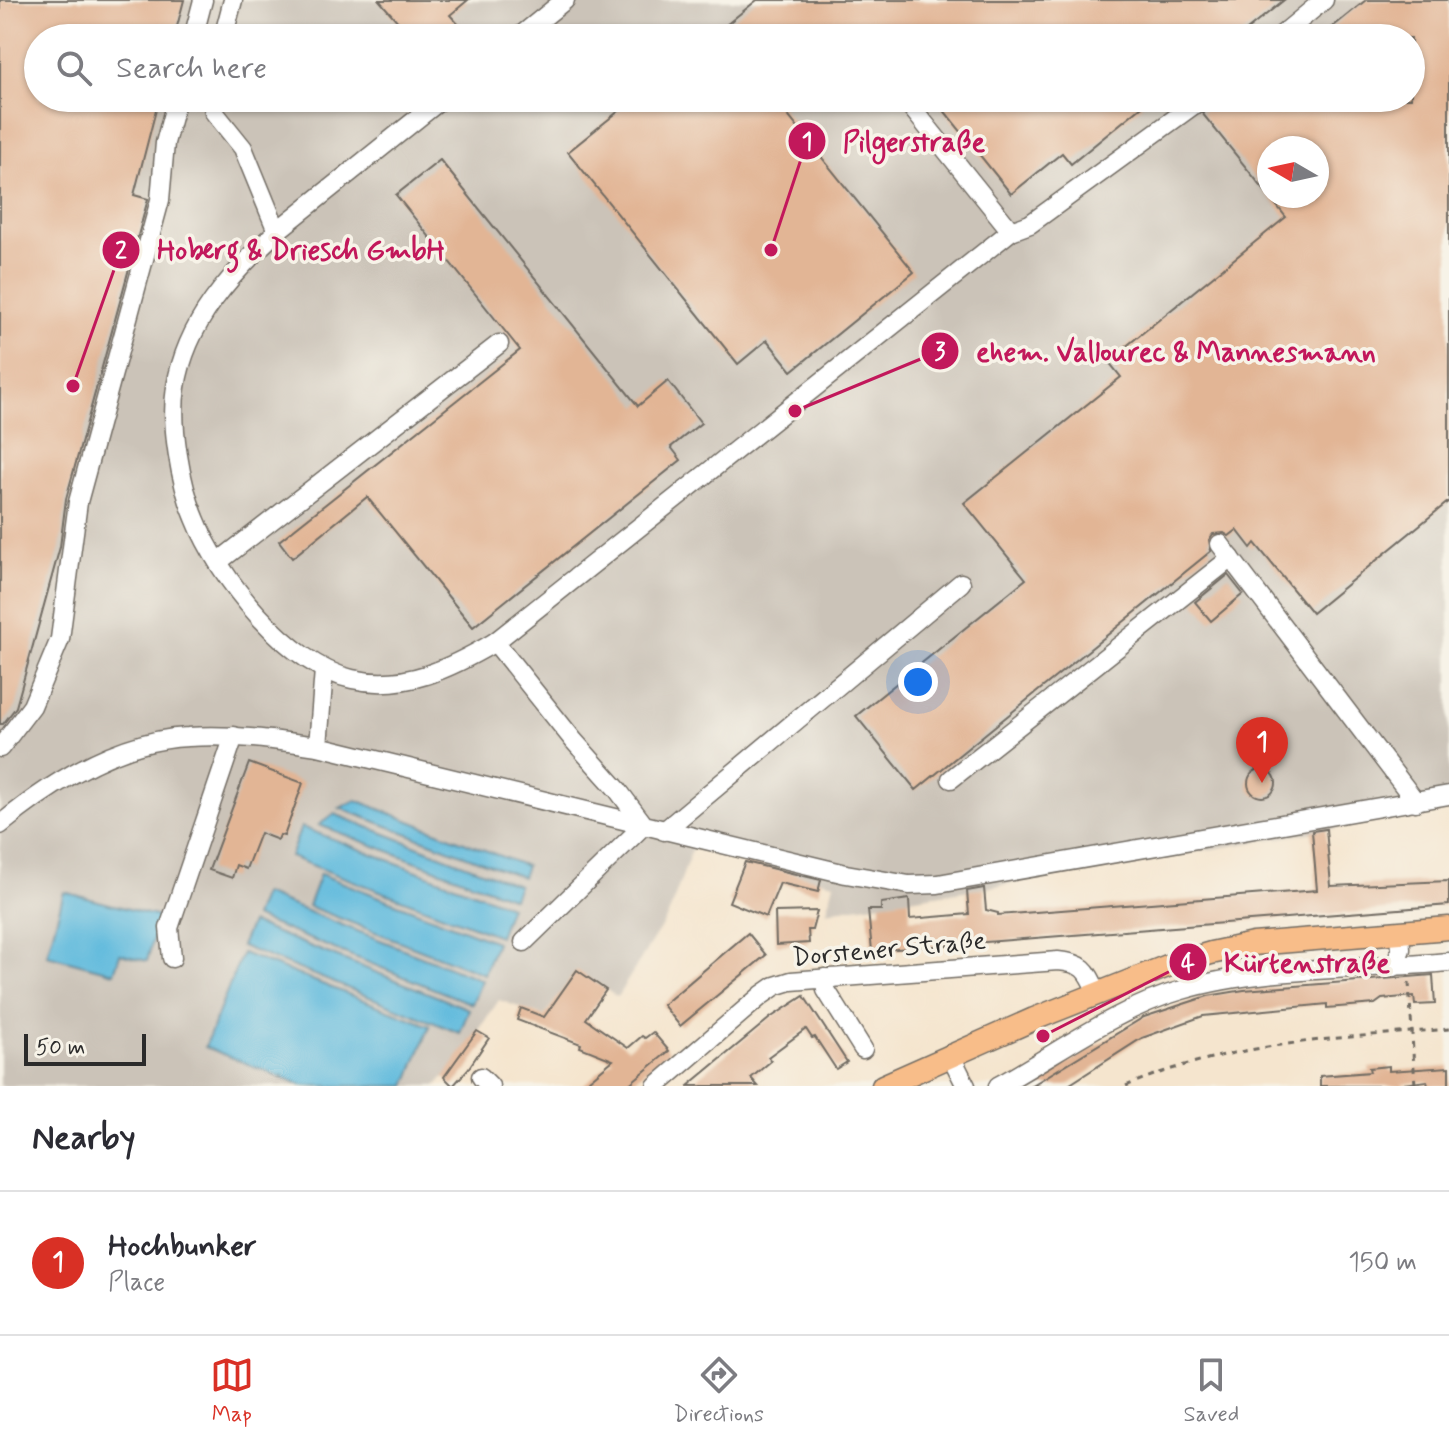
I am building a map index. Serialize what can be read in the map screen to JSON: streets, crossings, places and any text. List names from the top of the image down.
{
  "streets": {
    "street": ["Dorstener Straße"]
  },
  "places": [
    "Pilgerstraße",
    "Hoberg & Driesch GmbH",
    "ehem. Vallourec & Mannesmann",
    "Kürtenstraße"
  ],
  "scale_bar": "50 m",
  "north": "left",
  "page": {
    "search": "Search here",
    "pins": "1",
    "scale": "50 m",
    "heading": "Nearby",
    "list": [
      {
        "mark": "1",
        "name": "Hochbunker",
        "note": "Place",
        "value": "150 m"
      }
    ],
    "nav": ["Map", "Directions", "Saved"]
  }
}
